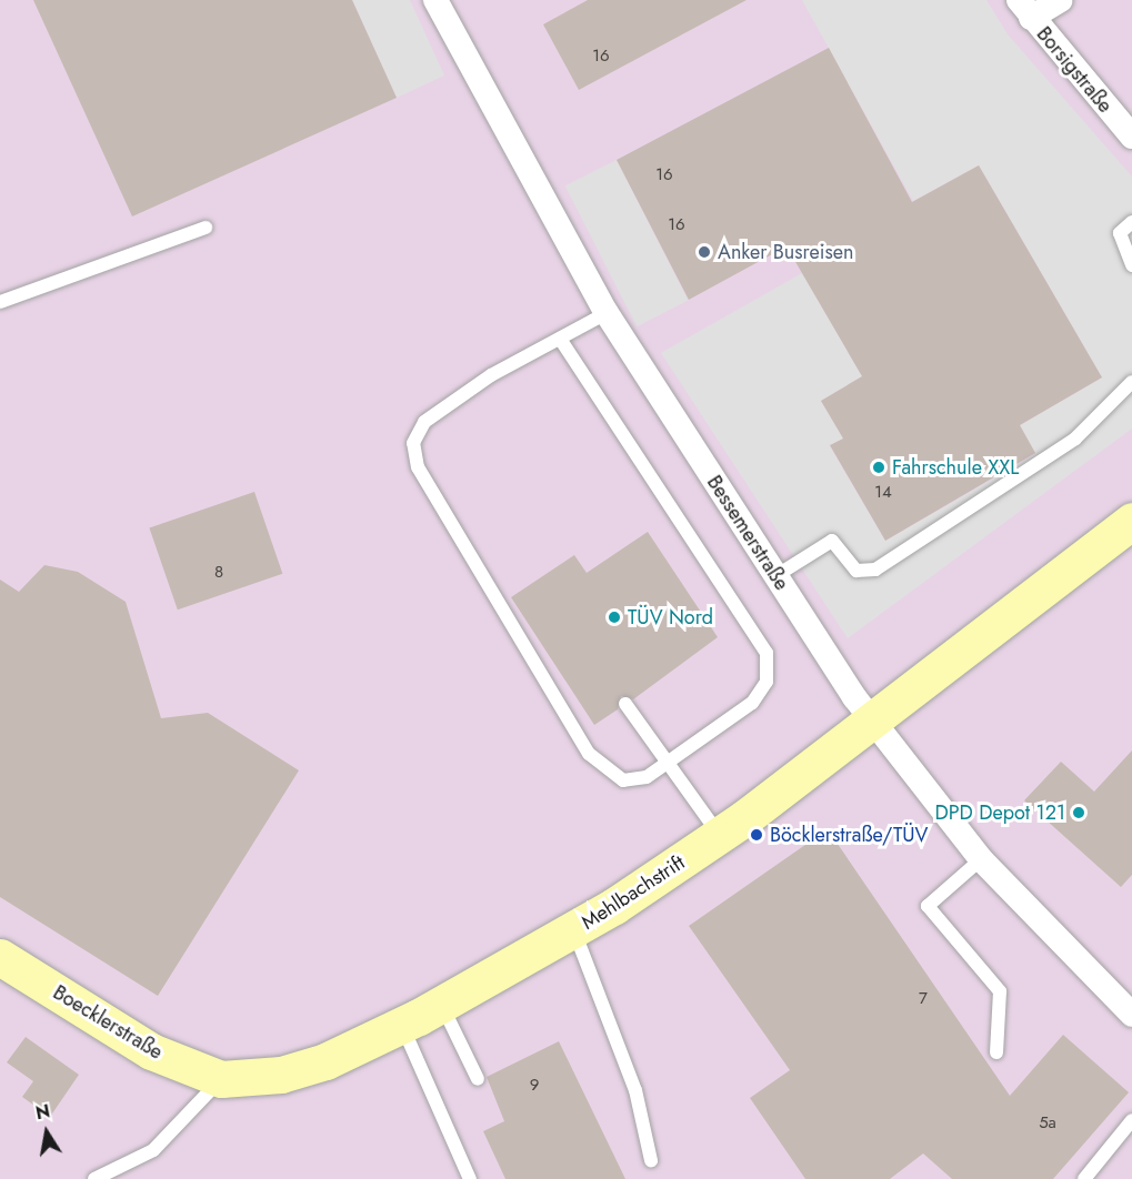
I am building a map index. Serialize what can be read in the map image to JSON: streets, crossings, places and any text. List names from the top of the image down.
{
  "streets": {
    "street": [
      "Borsigstraße",
      "Bessemerstraße",
      "Mehlbachstrift",
      "Boecklerstraße"
    ]
  },
  "crossings": [
    ["Bessemerstraße", "Mehlbachstrift"],
    ["Mehlbachstrift", "Boecklerstraße"]
  ],
  "places": [
    "Anker Busreisen",
    "Fahrschule XXL",
    "TÜV Nord",
    "DPD Depot 121",
    "Böcklerstraße/TÜV"
  ],
  "house_numbers": [
    "16",
    "16",
    "16",
    "14",
    "8",
    "7",
    "9",
    "5a"
  ],
  "north": "top"
}
